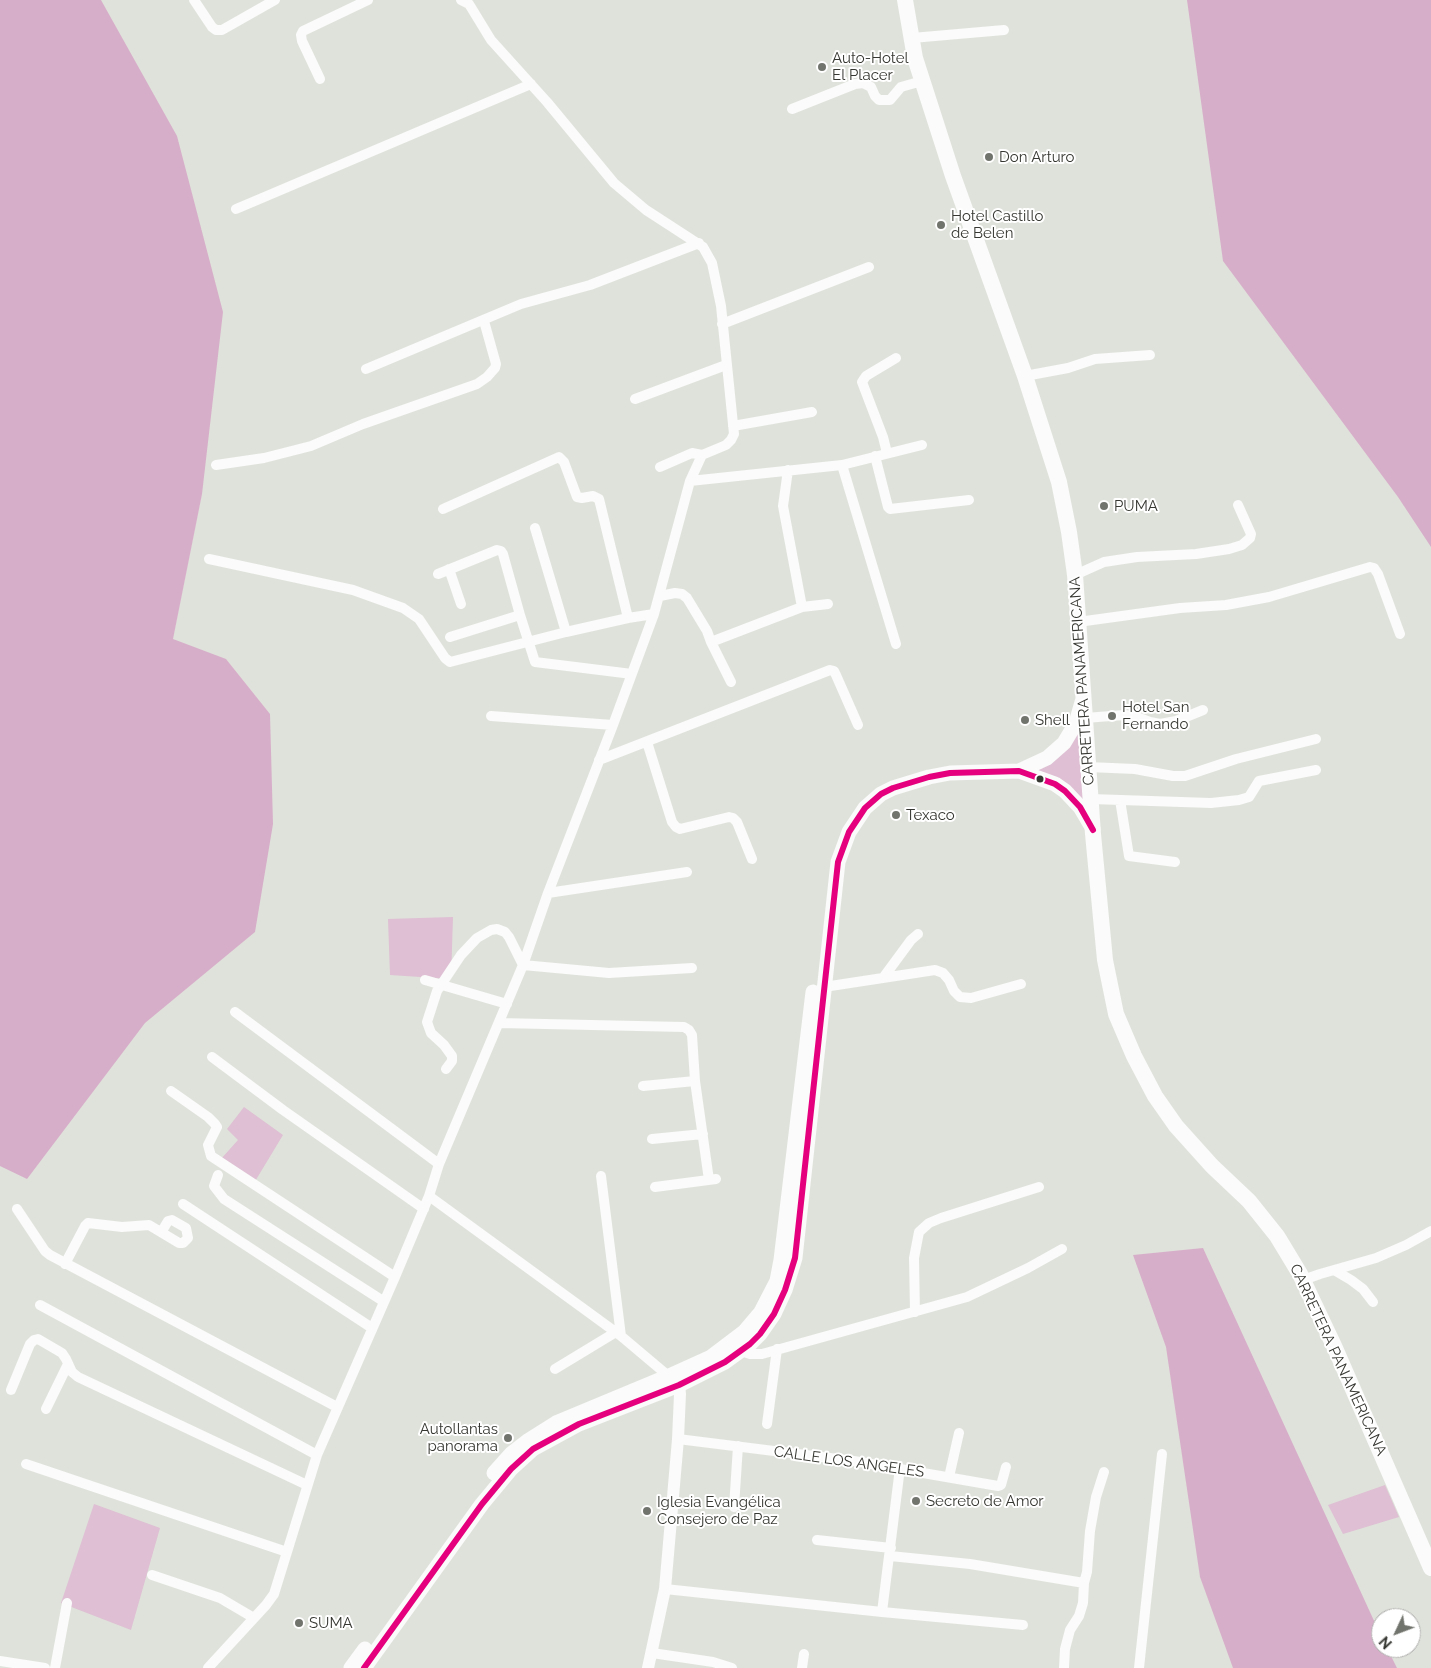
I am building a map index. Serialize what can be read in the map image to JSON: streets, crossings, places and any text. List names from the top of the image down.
{
  "streets": {
    "highway": ["CARRETERA PANAMERICANA"],
    "street": ["CALLE LOS ANGELES"]
  },
  "places": [
    "Auto-Hotel El Placer",
    "Don Arturo",
    "Hotel Castillo de Belen",
    "PUMA",
    "Hotel San Fernando",
    "Shell",
    "Texaco",
    "Autollantas panorama",
    "Secreto de Amor",
    "Iglesia Evangélica Consejero de Paz",
    "SUMA"
  ],
  "north": "bottom left"
}
